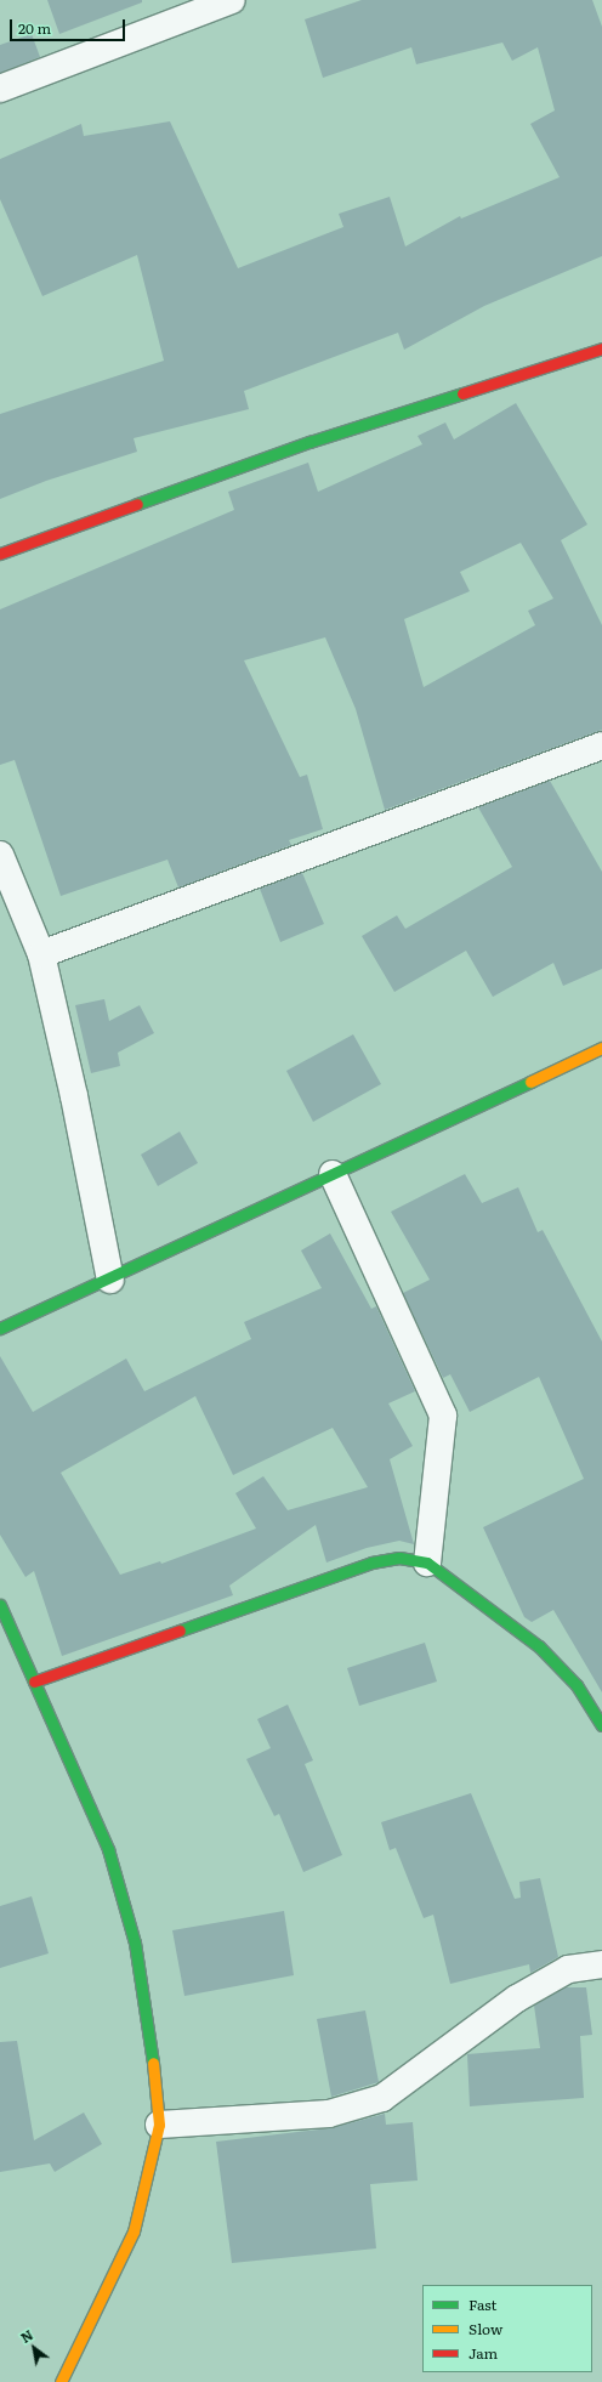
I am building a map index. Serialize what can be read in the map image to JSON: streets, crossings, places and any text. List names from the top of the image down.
{
  "legend": ["Fast", "Slow", "Jam"],
  "scale_bar": "20 m",
  "north": "top left"
}
